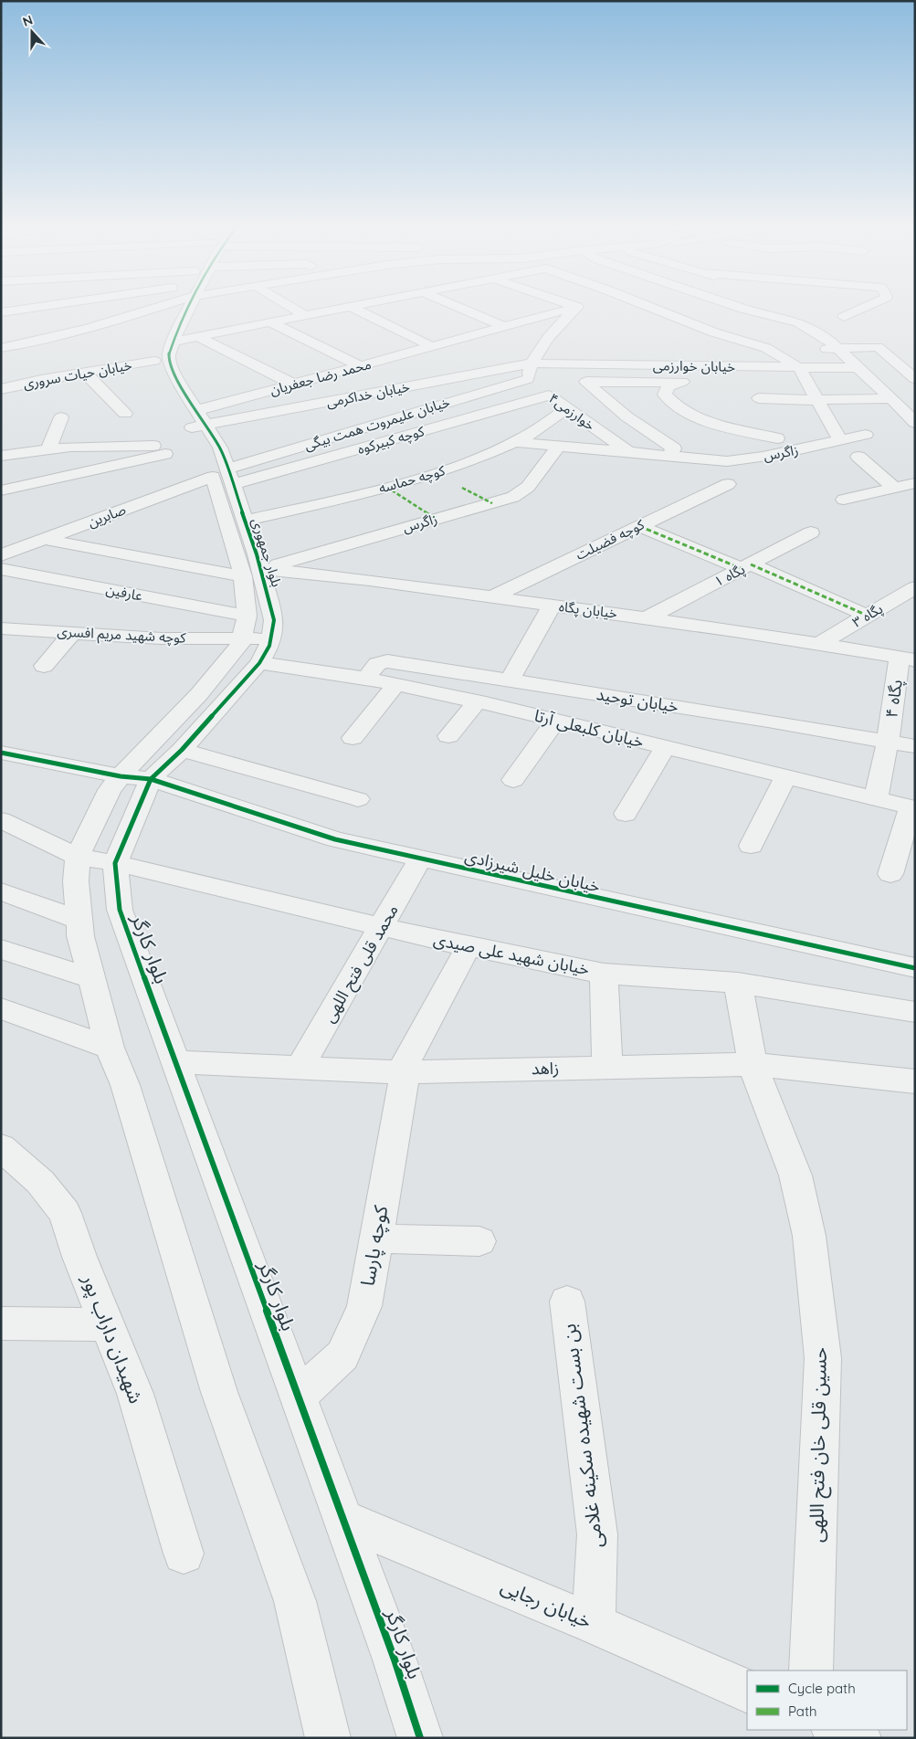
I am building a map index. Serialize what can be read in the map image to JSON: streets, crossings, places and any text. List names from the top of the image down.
{
  "streets": {
    "street": [
      "خیابان خوارزمی",
      "خیابان حیات سروری",
      "محمد رضا جعفریان",
      "خیابان خداکرمی",
      "خوارزمی۴",
      "خیابان علیمروت همت بیگی",
      "کوچه کبیرکوه",
      "زاگرس",
      "کوچه حماسه",
      "صابرین",
      "کوچه فضیلت",
      "بلوار جمهوری",
      "پگاه ۱",
      "عارفین",
      "خیابان پگاه",
      "پگاه ۳",
      "کوچه شهید مریم افسری",
      "پگاه ۴",
      "خیابان توحید",
      "خیابان کلبعلی آرتا",
      "خیابان خلیل شیرزادی",
      "بلوار کارگر",
      "خیابان شهید علی صیدی",
      "محمد قلی فتح اللهی",
      "زاهد",
      "کوچه پارسا",
      "شهیدان داراب پور",
      "بن بست شهیده سکینه غلامی",
      "حسین قلی خان فتح اللهی",
      "خیابان رجایی"
    ]
  },
  "crossings": [
    ["خیابان خوارزمی", "خیابان خداکرمی"],
    ["خیابان حیات سروری", "بلوار جمهوری"],
    ["محمد رضا جعفریان", "خیابان خداکرمی"],
    ["محمد رضا جعفریان", "بلوار جمهوری"],
    ["خیابان خداکرمی", "بلوار جمهوری"],
    ["خوارزمی۴", "خیابان علیمروت همت بیگی"],
    ["خوارزمی۴", "کوچه کبیرکوه"],
    ["خوارزمی۴", "زاگرس"],
    ["خوارزمی۴", "کوچه حماسه"],
    ["خیابان علیمروت همت بیگی", "کوچه کبیرکوه"],
    ["خیابان علیمروت همت بیگی", "صابرین"],
    ["خیابان علیمروت همت بیگی", "بلوار جمهوری"],
    ["کوچه کبیرکوه", "صابرین"],
    ["کوچه کبیرکوه", "بلوار جمهوری"],
    ["زاگرس", "کوچه حماسه"],
    ["زاگرس", "بلوار جمهوری"],
    ["زاگرس", "خیابان پگاه"],
    ["کوچه حماسه", "بلوار جمهوری"],
    ["صابرین", "بلوار جمهوری"],
    ["کوچه فضیلت", "خیابان پگاه"],
    ["بلوار جمهوری", "عارفین"],
    ["بلوار جمهوری", "خیابان پگاه"],
    ["بلوار جمهوری", "کوچه شهید مریم افسری"],
    ["بلوار جمهوری", "خیابان کلبعلی آرتا"],
    ["بلوار جمهوری", "خیابان خلیل شیرزادی"],
    ["بلوار جمهوری", "بلوار کارگر"],
    ["بلوار جمهوری", "خیابان شهید علی صیدی"],
    ["پگاه ۱", "خیابان پگاه"],
    ["خیابان پگاه", "پگاه ۳"],
    ["خیابان پگاه", "پگاه ۴"],
    ["پگاه ۴", "خیابان توحید"],
    ["پگاه ۴", "خیابان کلبعلی آرتا"],
    ["خیابان توحید", "خیابان کلبعلی آرتا"],
    ["خیابان خلیل شیرزادی", "محمد قلی فتح اللهی"],
    ["بلوار کارگر", "خیابان شهید علی صیدی"],
    ["بلوار کارگر", "زاهد"],
    ["بلوار کارگر", "کوچه پارسا"],
    ["بلوار کارگر", "خیابان رجایی"],
    ["خیابان شهید علی صیدی", "محمد قلی فتح اللهی"],
    ["خیابان شهید علی صیدی", "کوچه پارسا"],
    ["خیابان شهید علی صیدی", "حسین قلی خان فتح اللهی"],
    ["محمد قلی فتح اللهی", "زاهد"],
    ["زاهد", "کوچه پارسا"],
    ["زاهد", "حسین قلی خان فتح اللهی"],
    ["بن بست شهیده سکینه غلامی", "خیابان رجایی"]
  ],
  "legend": ["Cycle path", "Path"],
  "north": "top"
}
